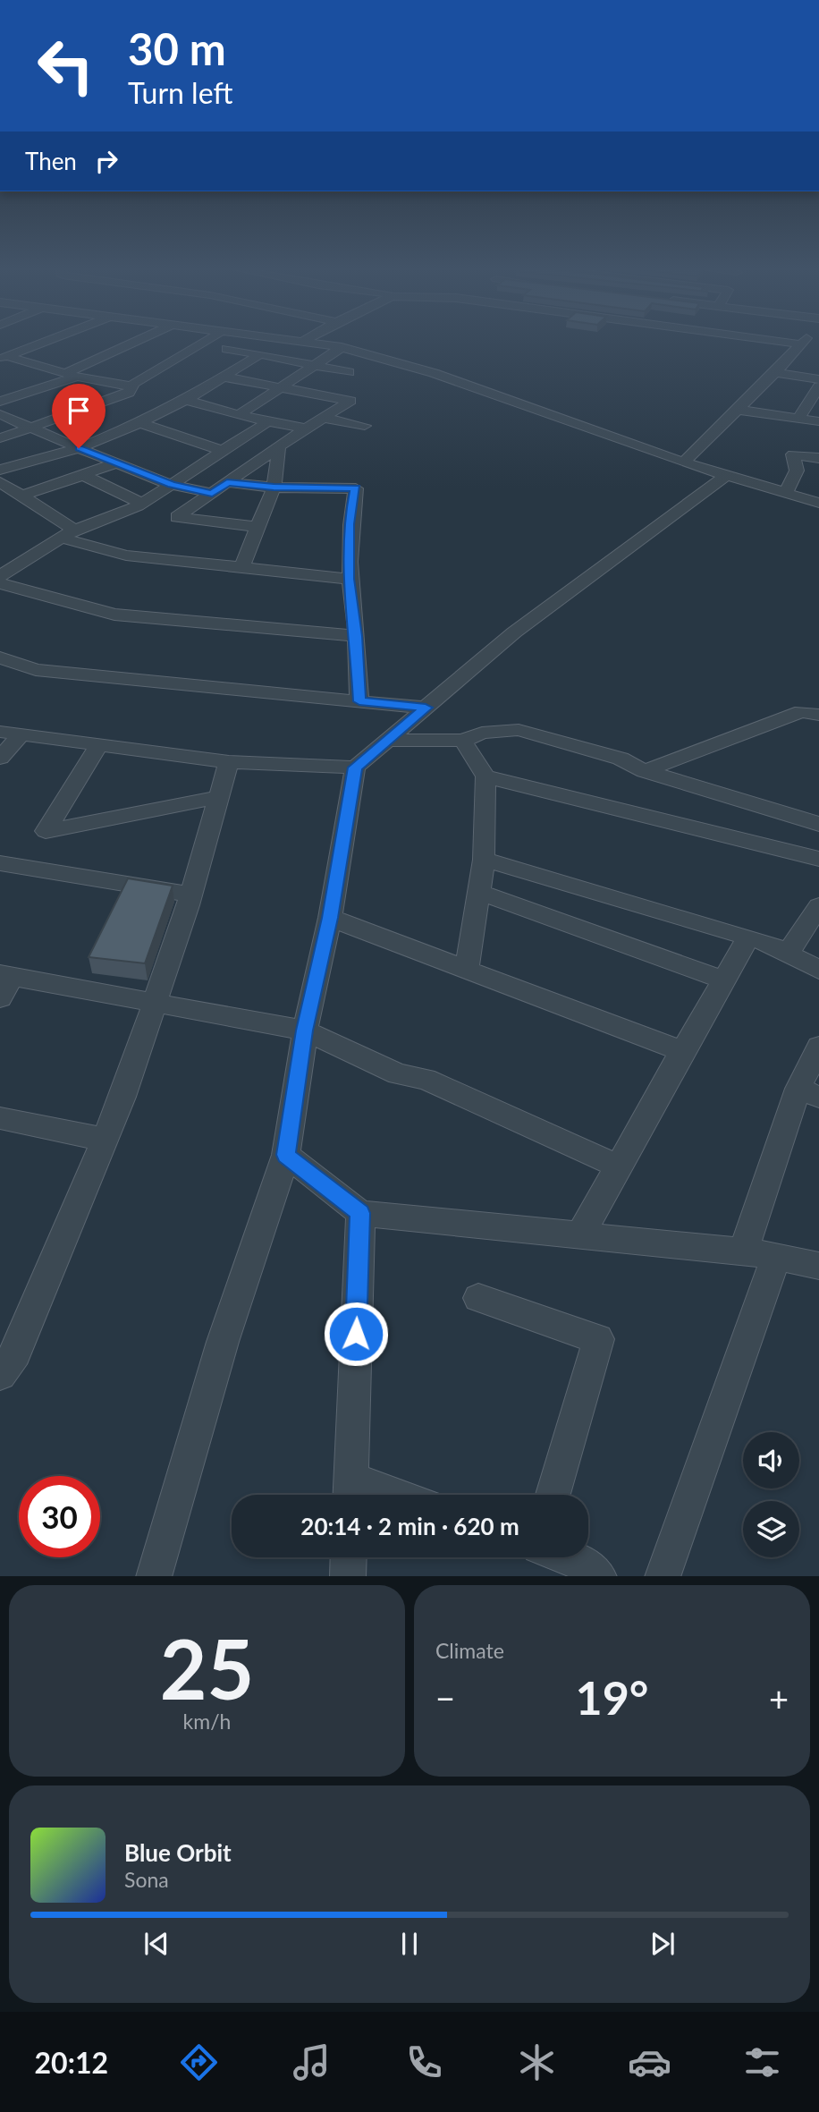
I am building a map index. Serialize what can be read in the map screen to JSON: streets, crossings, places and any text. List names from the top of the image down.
{
  "page": {
    "turn": ["30 m", "Turn left"],
    "then": "Then",
    "limit": "30",
    "trip": "20:14 · 2 min · 620 m",
    "tile": [
      ["25", "km/h"],
      "Climate"
    ],
    "heat": ["−", "19°", "+"],
    "song": ["Blue Orbit", "Sona"],
    "tabs": "20:12"
  }
}
